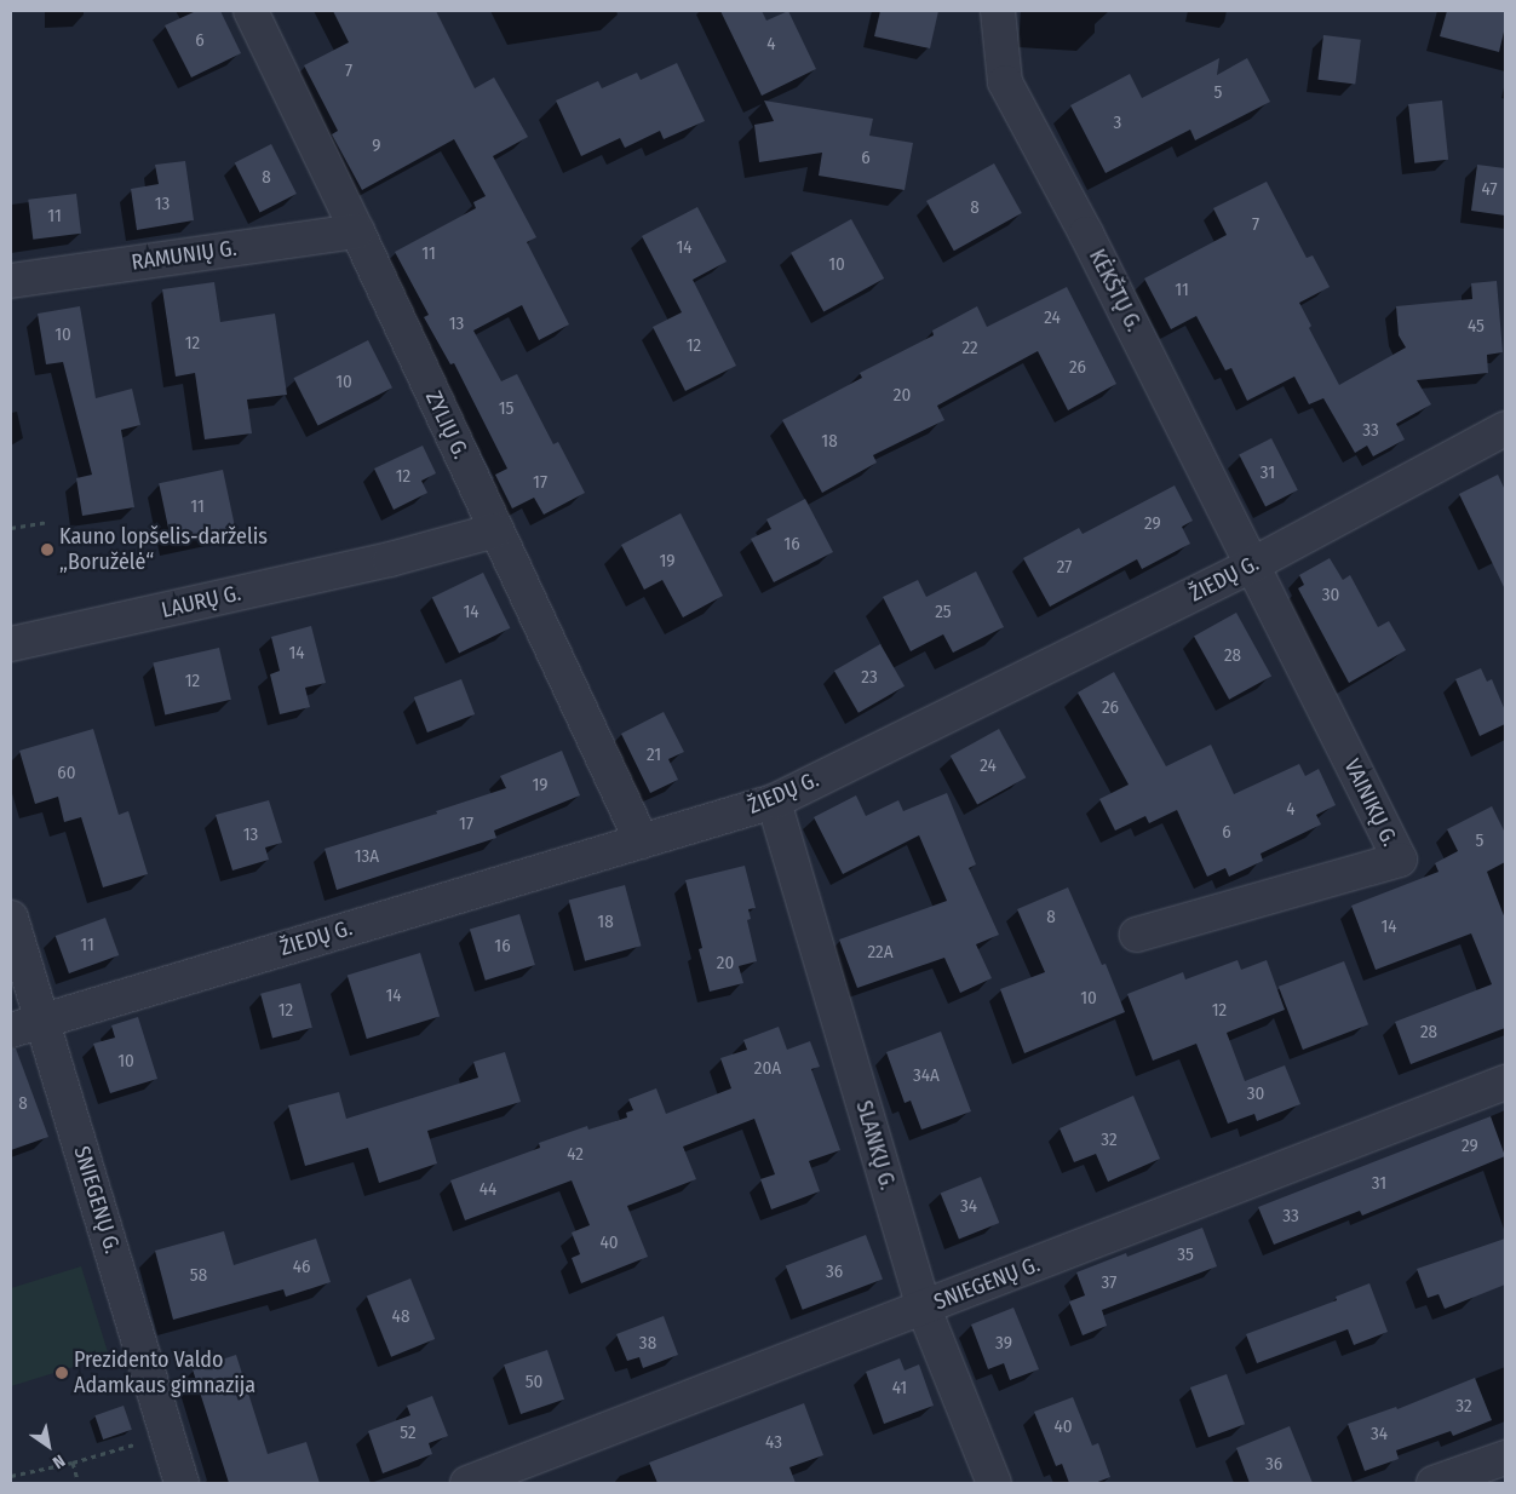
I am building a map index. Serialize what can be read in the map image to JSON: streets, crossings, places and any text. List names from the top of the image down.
{
  "streets": {
    "street": [
      "RAMUNIŲ G.",
      "KĖKŠTŲ G.",
      "ZYLIŲ G.",
      "ŽIEDŲ G.",
      "LAURŲ G.",
      "VAINIKŲ G.",
      "SLANKŲ G.",
      "SNIEGENŲ G."
    ]
  },
  "crossings": [
    ["RAMUNIŲ G.", "ZYLIŲ G."],
    ["KĖKŠTŲ G.", "ŽIEDŲ G."],
    ["KĖKŠTŲ G.", "VAINIKŲ G."],
    ["ZYLIŲ G.", "ŽIEDŲ G."],
    ["ZYLIŲ G.", "LAURŲ G."],
    ["ŽIEDŲ G.", "VAINIKŲ G."],
    ["ŽIEDŲ G.", "SLANKŲ G."],
    ["ŽIEDŲ G.", "SNIEGENŲ G."],
    ["SLANKŲ G.", "SNIEGENŲ G."]
  ],
  "places": ["Kauno lopšelis-darželis „Boružėlė“", "Prezidento Valdo Adamkaus gimnazija"],
  "house_numbers": [
    "6",
    "4",
    "7",
    "5",
    "3",
    "9",
    "6",
    "8",
    "47",
    "13",
    "8",
    "11",
    "7",
    "14",
    "11",
    "10",
    "11",
    "24",
    "13",
    "45",
    "10",
    "12",
    "12",
    "22",
    "26",
    "10",
    "20",
    "15",
    "33",
    "18",
    "31",
    "12",
    "17",
    "11",
    "29",
    "16",
    "19",
    "27",
    "30",
    "14",
    "25",
    "14",
    "28",
    "23",
    "12",
    "26",
    "21",
    "24",
    "60",
    "19",
    "4",
    "17",
    "6",
    "13",
    "5",
    "13A",
    "8",
    "18",
    "14",
    "11",
    "16",
    "22A",
    "20",
    "14",
    "10",
    "12",
    "12",
    "28",
    "10",
    "20A",
    "34A",
    "30",
    "8",
    "32",
    "29",
    "42",
    "31",
    "44",
    "34",
    "33",
    "40",
    "35",
    "46",
    "36",
    "58",
    "37",
    "48",
    "38",
    "39",
    "50",
    "41",
    "32",
    "40",
    "52",
    "34",
    "43",
    "36"
  ],
  "north": "bottom right"
}
